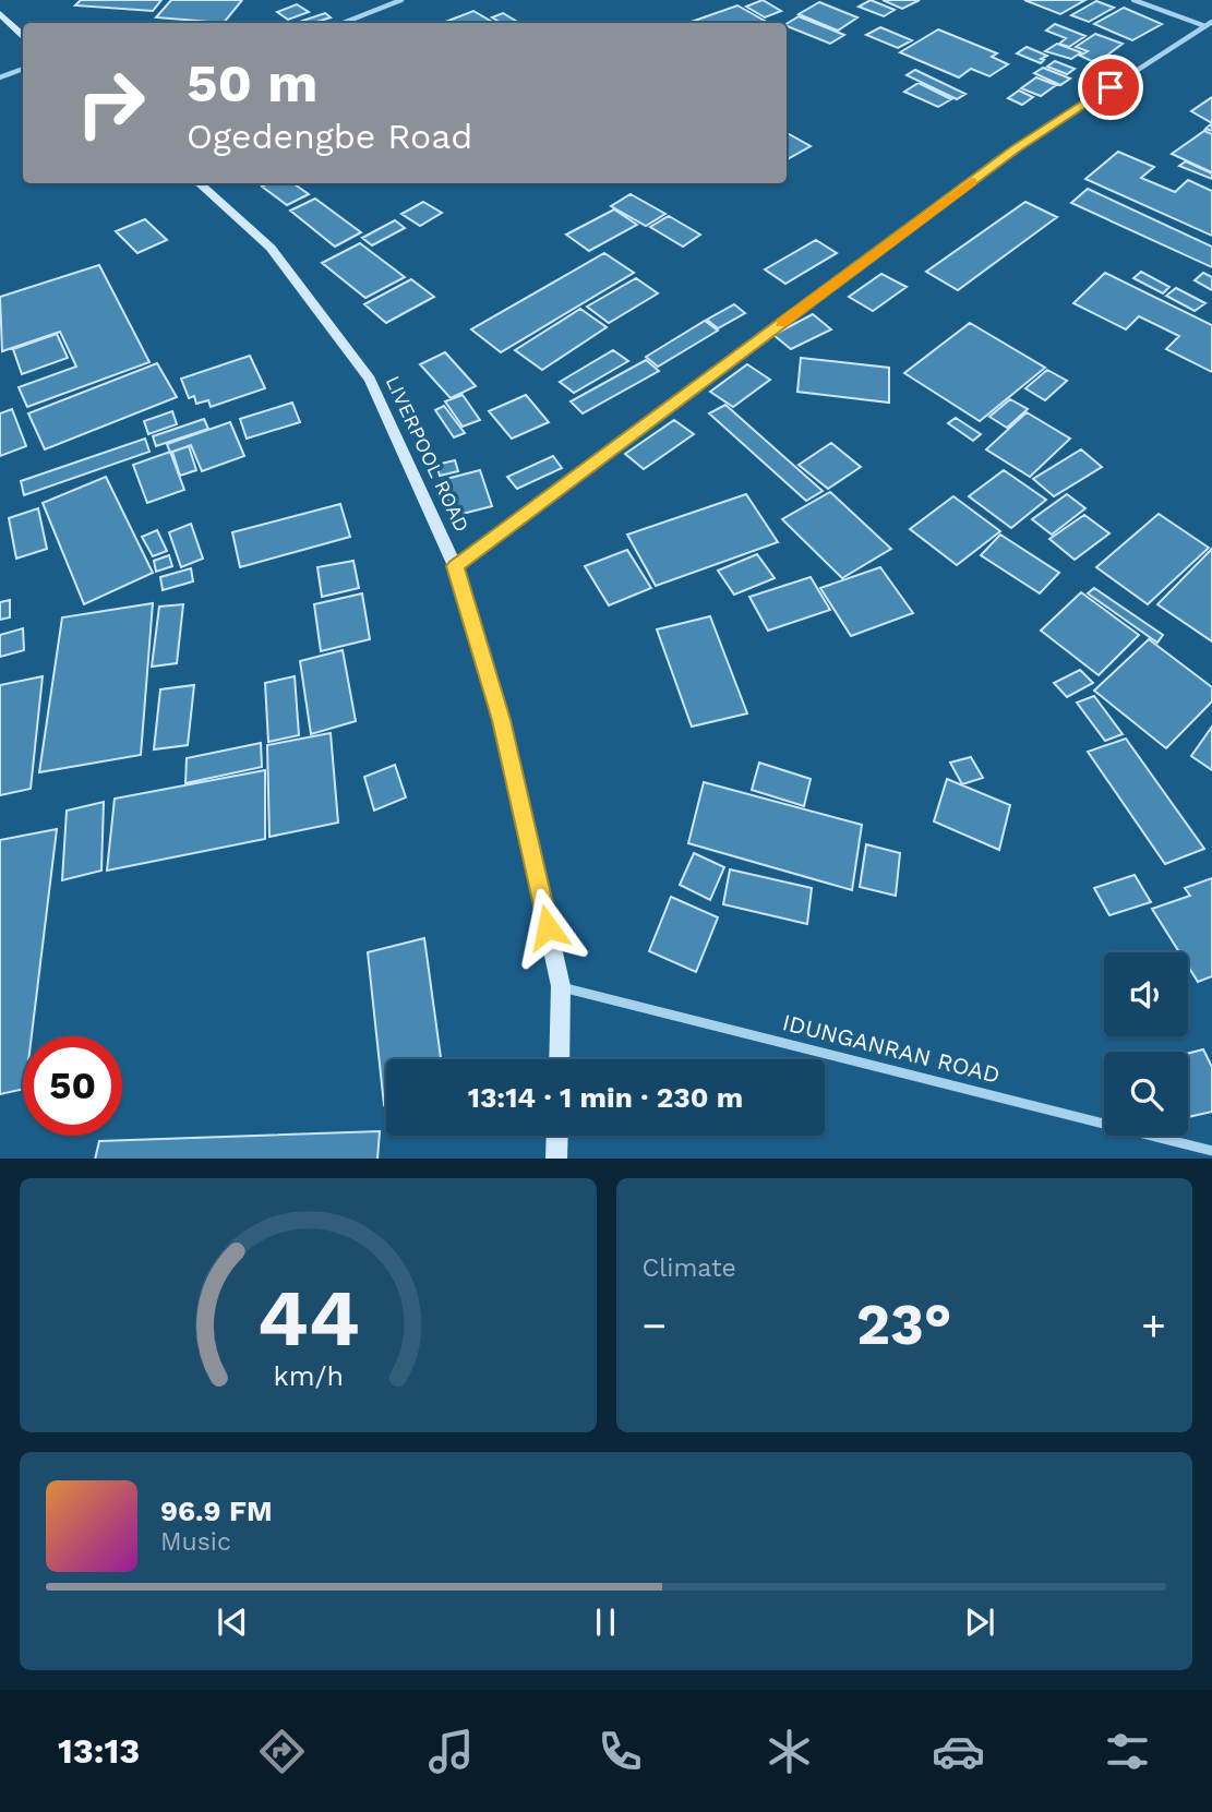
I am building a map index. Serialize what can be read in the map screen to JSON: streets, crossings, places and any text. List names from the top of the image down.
{
  "streets": {
    "main road": ["LIVERPOOL ROAD"],
    "street": ["IDUNGANRAN ROAD"]
  },
  "crossings": [
    ["LIVERPOOL ROAD", "IDUNGANRAN ROAD"]
  ],
  "page": {
    "turn": ["50 m", "Ogedengbe Road"],
    "limit": "50",
    "trip": "13:14 · 1 min · 230 m",
    "tile": "Climate",
    "heat": ["−", "23°", "+"],
    "song": ["96.9 FM", "Music"],
    "tabs": "13:13",
    "gauge": ["44", "km/h"]
  }
}
